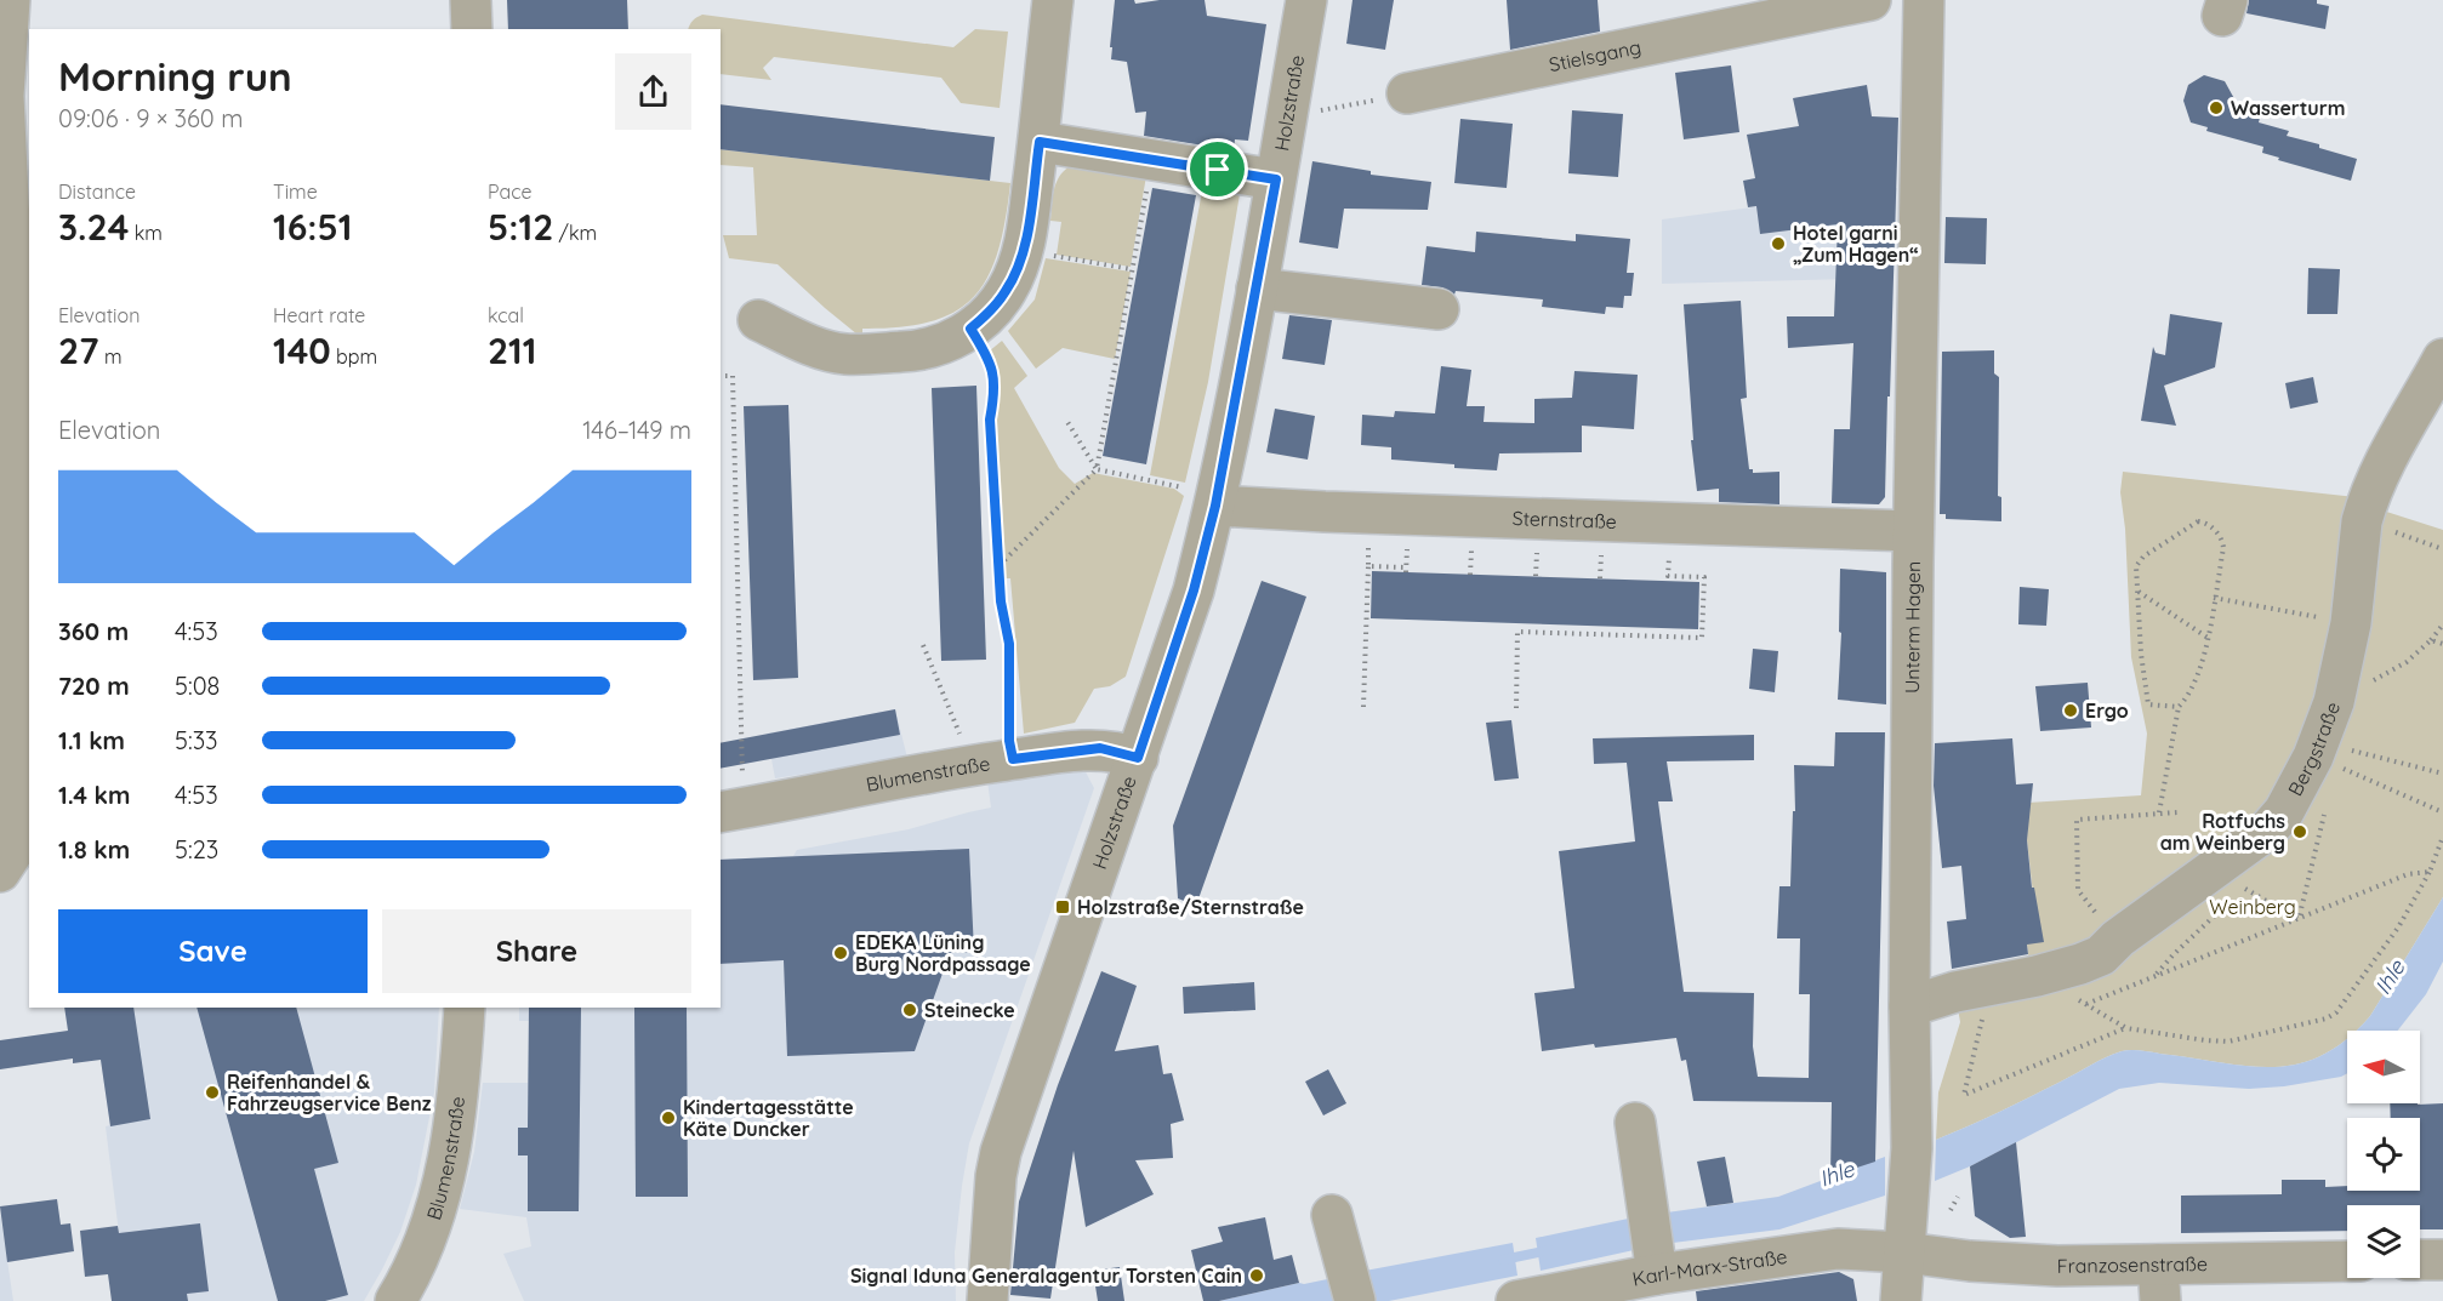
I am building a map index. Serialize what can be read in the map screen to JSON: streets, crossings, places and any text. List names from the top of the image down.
{
  "streets": {
    "street": [
      "Stielsgang",
      "Holzstraße",
      "Sternstraße",
      "Unterm Hagen",
      "Bergstraße",
      "Blumenstraße",
      "Franzosenstraße",
      "Karl-Marx-Straße"
    ]
  },
  "crossings": [
    ["Holzstraße", "Sternstraße"],
    ["Holzstraße", "Blumenstraße"],
    ["Sternstraße", "Unterm Hagen"],
    ["Unterm Hagen", "Bergstraße"],
    ["Unterm Hagen", "Franzosenstraße"],
    ["Unterm Hagen", "Karl-Marx-Straße"],
    ["Franzosenstraße", "Karl-Marx-Straße"]
  ],
  "water": ["Ihle"],
  "parks": ["Weinberg"],
  "places": {
    "other": [
      "Wasserturm",
      "Hotel garni „Zum Hagen“",
      "Ergo",
      "Rotfuchs am Weinberg",
      "EDEKA Lüning Burg Nordpassage",
      "Steinecke",
      "Reifenhandel & Fahrzeugservice Benz",
      "Kindertagesstätte Käte Duncker",
      "Signal Iduna Generalagentur Torsten Cain"
    ],
    "transit": ["Holzstraße/Sternstraße"]
  },
  "north": "left",
  "page": {
    "heading": ["Morning run", "09:06 · 9 × 360 m"],
    "stats": [
      ["Distance", "3.24 km"],
      ["Time", "16:51"],
      ["Pace", "5:12 /km"],
      ["Elevation", "27 m"],
      ["Heart rate", "140 bpm"],
      ["kcal", "211"]
    ],
    "chart": ["Elevation", "146–149 m"],
    "list": [
      {
        "name": "360 m",
        "note": "4:53"
      },
      {
        "name": "720 m",
        "note": "5:08"
      },
      {
        "name": "1.1 km",
        "note": "5:33"
      },
      {
        "name": "1.4 km",
        "note": "4:53"
      },
      {
        "name": "1.8 km",
        "note": "5:23"
      }
    ],
    "buttons": ["Save", "Share"]
  }
}
